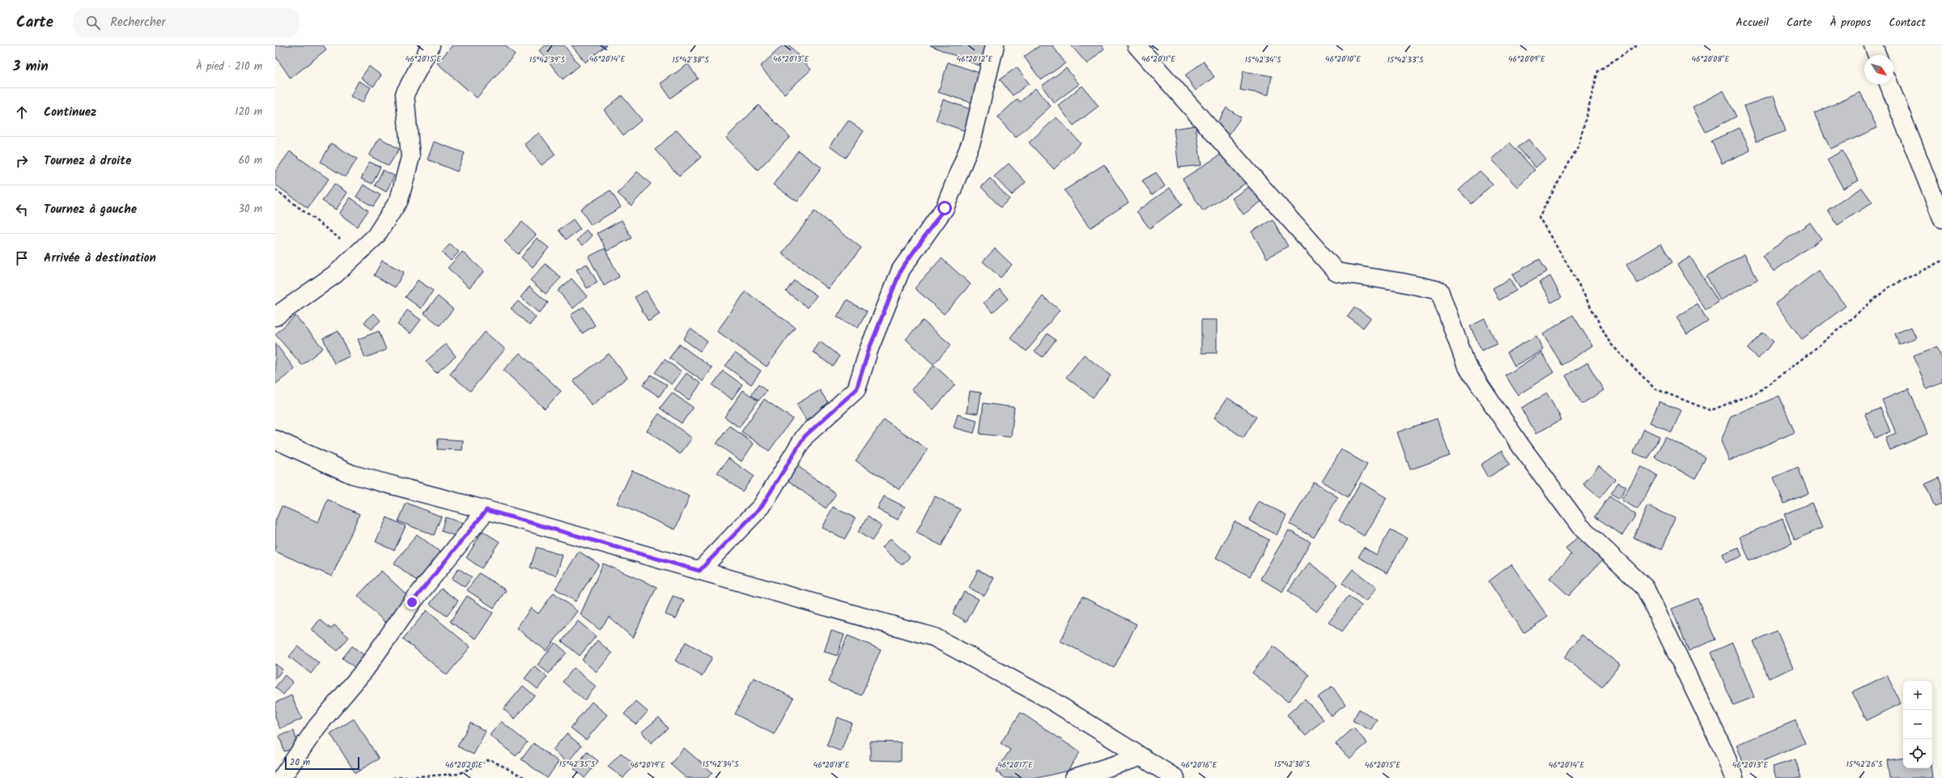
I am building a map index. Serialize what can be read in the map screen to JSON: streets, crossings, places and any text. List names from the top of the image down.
{
  "scale_bar": "20 m",
  "north": "bottom right",
  "page": {
    "header": "Carte",
    "search": "Rechercher",
    "nav": [
      "Accueil",
      "Carte",
      "À propos",
      "Contact"
    ],
    "heading": ["3 min", "À pied · 210 m"],
    "list": [
      ["Continuez", "120 m"],
      ["Tournez à droite", "60 m"],
      ["Tournez à gauche", "30 m"],
      "Arrivée à destination"
    ],
    "map_buttons": ["+", "−"],
    "scale": "20 m"
  },
  "coordinates": [
    "46°20'12\"E",
    "46°20'11\"E",
    "46°20'10\"E",
    "46°20'09\"E",
    "46°20'15\"E",
    "46°20'14\"E",
    "46°20'13\"E",
    "46°20'08\"E",
    "15°42'39\"S",
    "15°42'38\"S",
    "15°42'34\"S",
    "15°42'33\"S",
    "15°42'35\"S",
    "15°42'30\"S",
    "15°42'26\"S",
    "46°20'20\"E",
    "46°20'19\"E",
    "46°20'18\"E",
    "46°20'17\"E",
    "46°20'16\"E"
  ]
}
